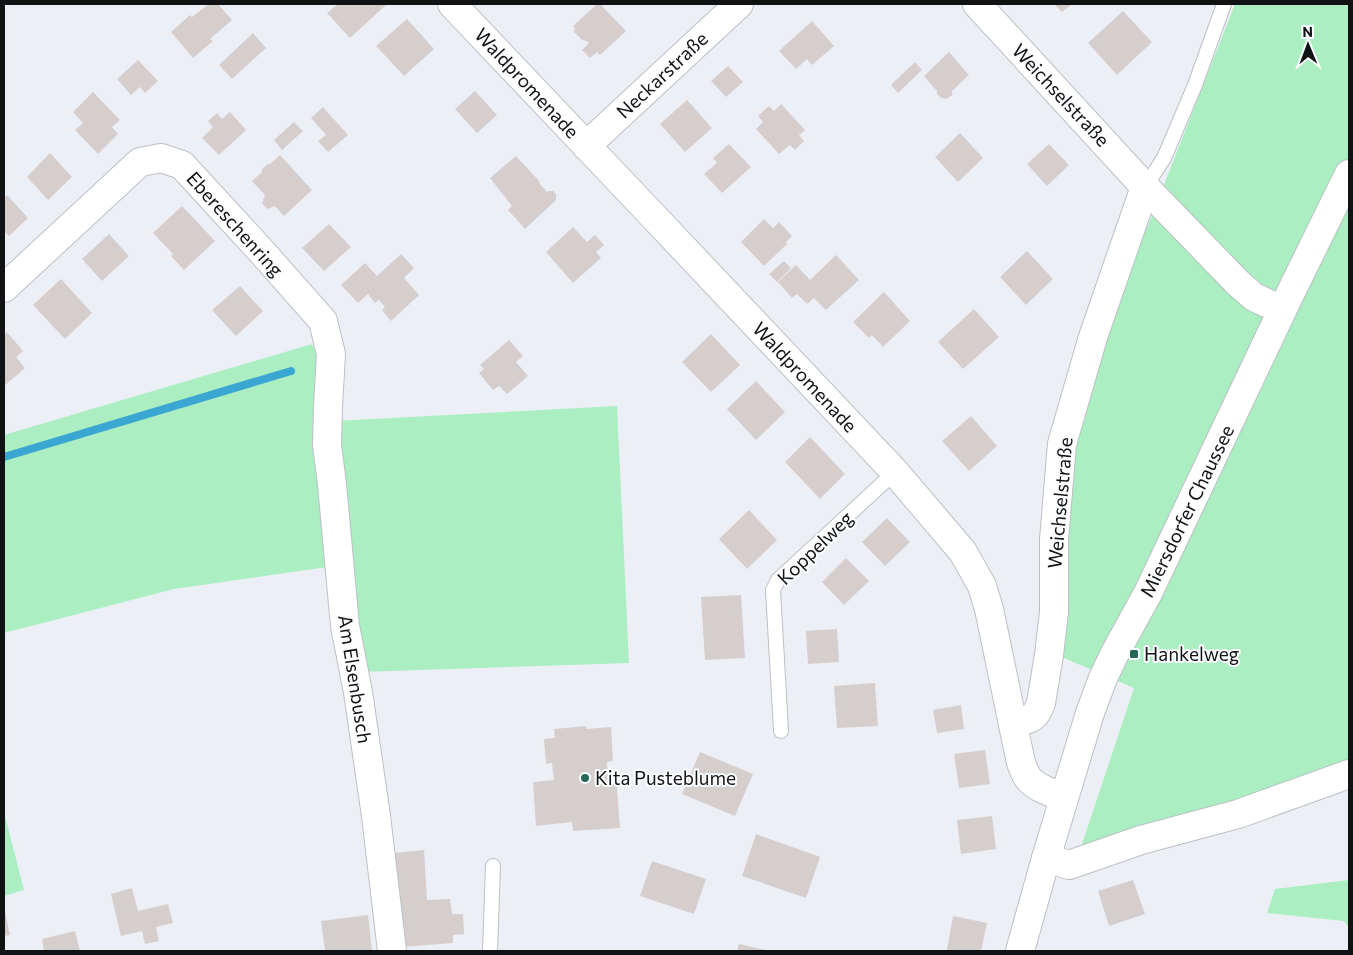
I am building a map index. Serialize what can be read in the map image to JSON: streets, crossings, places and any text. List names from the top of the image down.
{
  "streets": {
    "street": [
      "Neckarstraße",
      "Waldpromenade",
      "Weichselstraße",
      "Ebereschenring",
      "Miersdorfer Chaussee",
      "Am Elsenbusch"
    ],
    "lane": ["Koppelweg"]
  },
  "crossings": [
    ["Neckarstraße", "Waldpromenade"],
    ["Waldpromenade", "Weichselstraße"],
    ["Waldpromenade", "Miersdorfer Chaussee"],
    ["Waldpromenade", "Koppelweg"],
    ["Weichselstraße", "Miersdorfer Chaussee"],
    ["Ebereschenring", "Am Elsenbusch"]
  ],
  "places": {
    "transit": ["Hankelweg"],
    "other": ["Kita Pusteblume"]
  },
  "north": "top"
}
